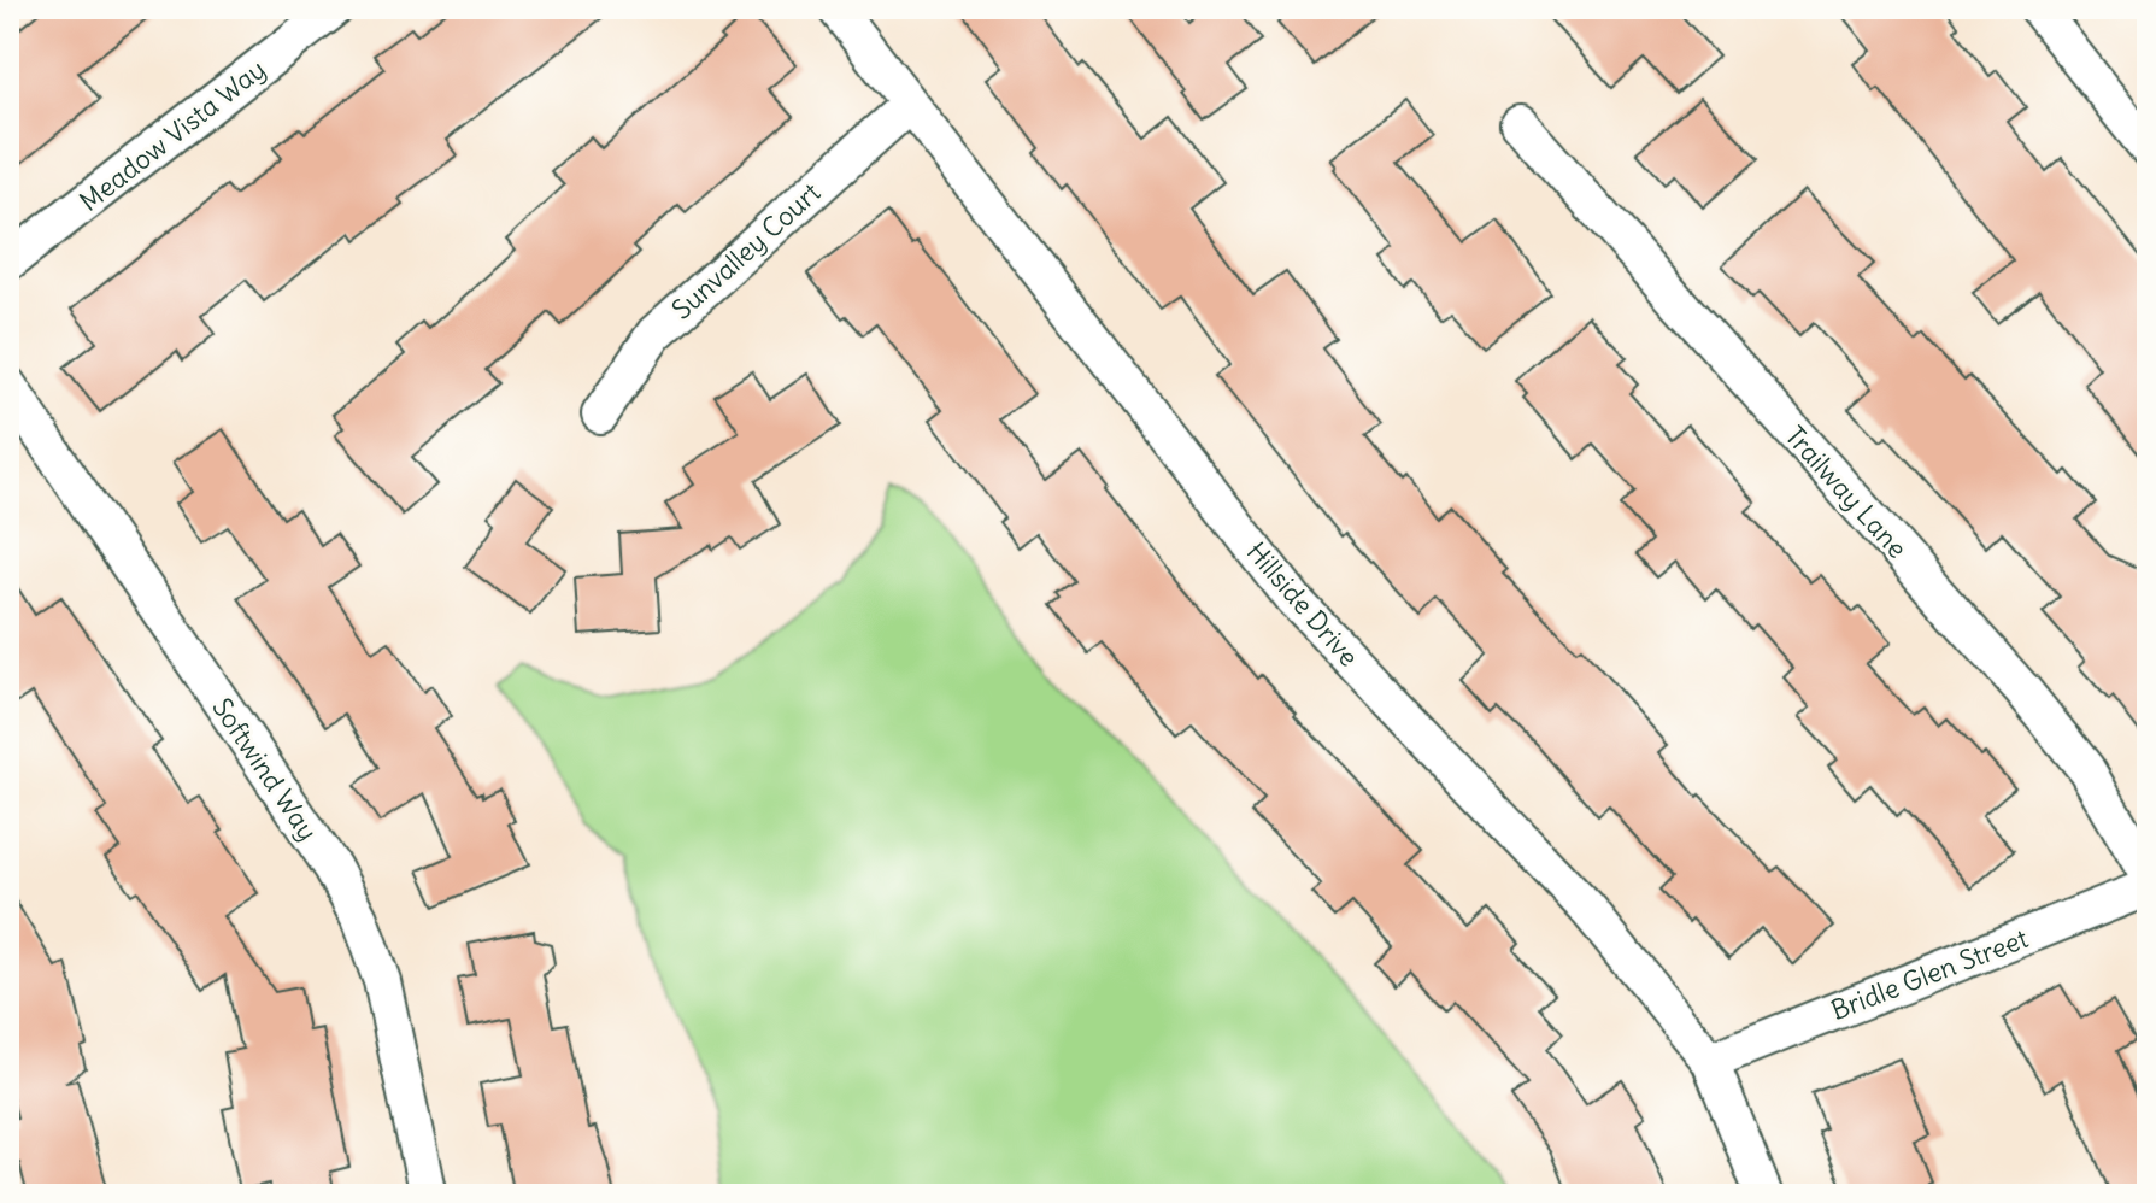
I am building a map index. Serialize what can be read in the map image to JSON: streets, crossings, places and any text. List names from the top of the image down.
{
  "streets": {
    "street": [
      "Meadow Vista Way",
      "Sunvalley Court",
      "Trailway Lane",
      "Hillside Drive",
      "Softwind Way",
      "Bridle Glen Street"
    ]
  },
  "crossings": [
    ["Sunvalley Court", "Hillside Drive"],
    ["Hillside Drive", "Bridle Glen Street"]
  ]
}
